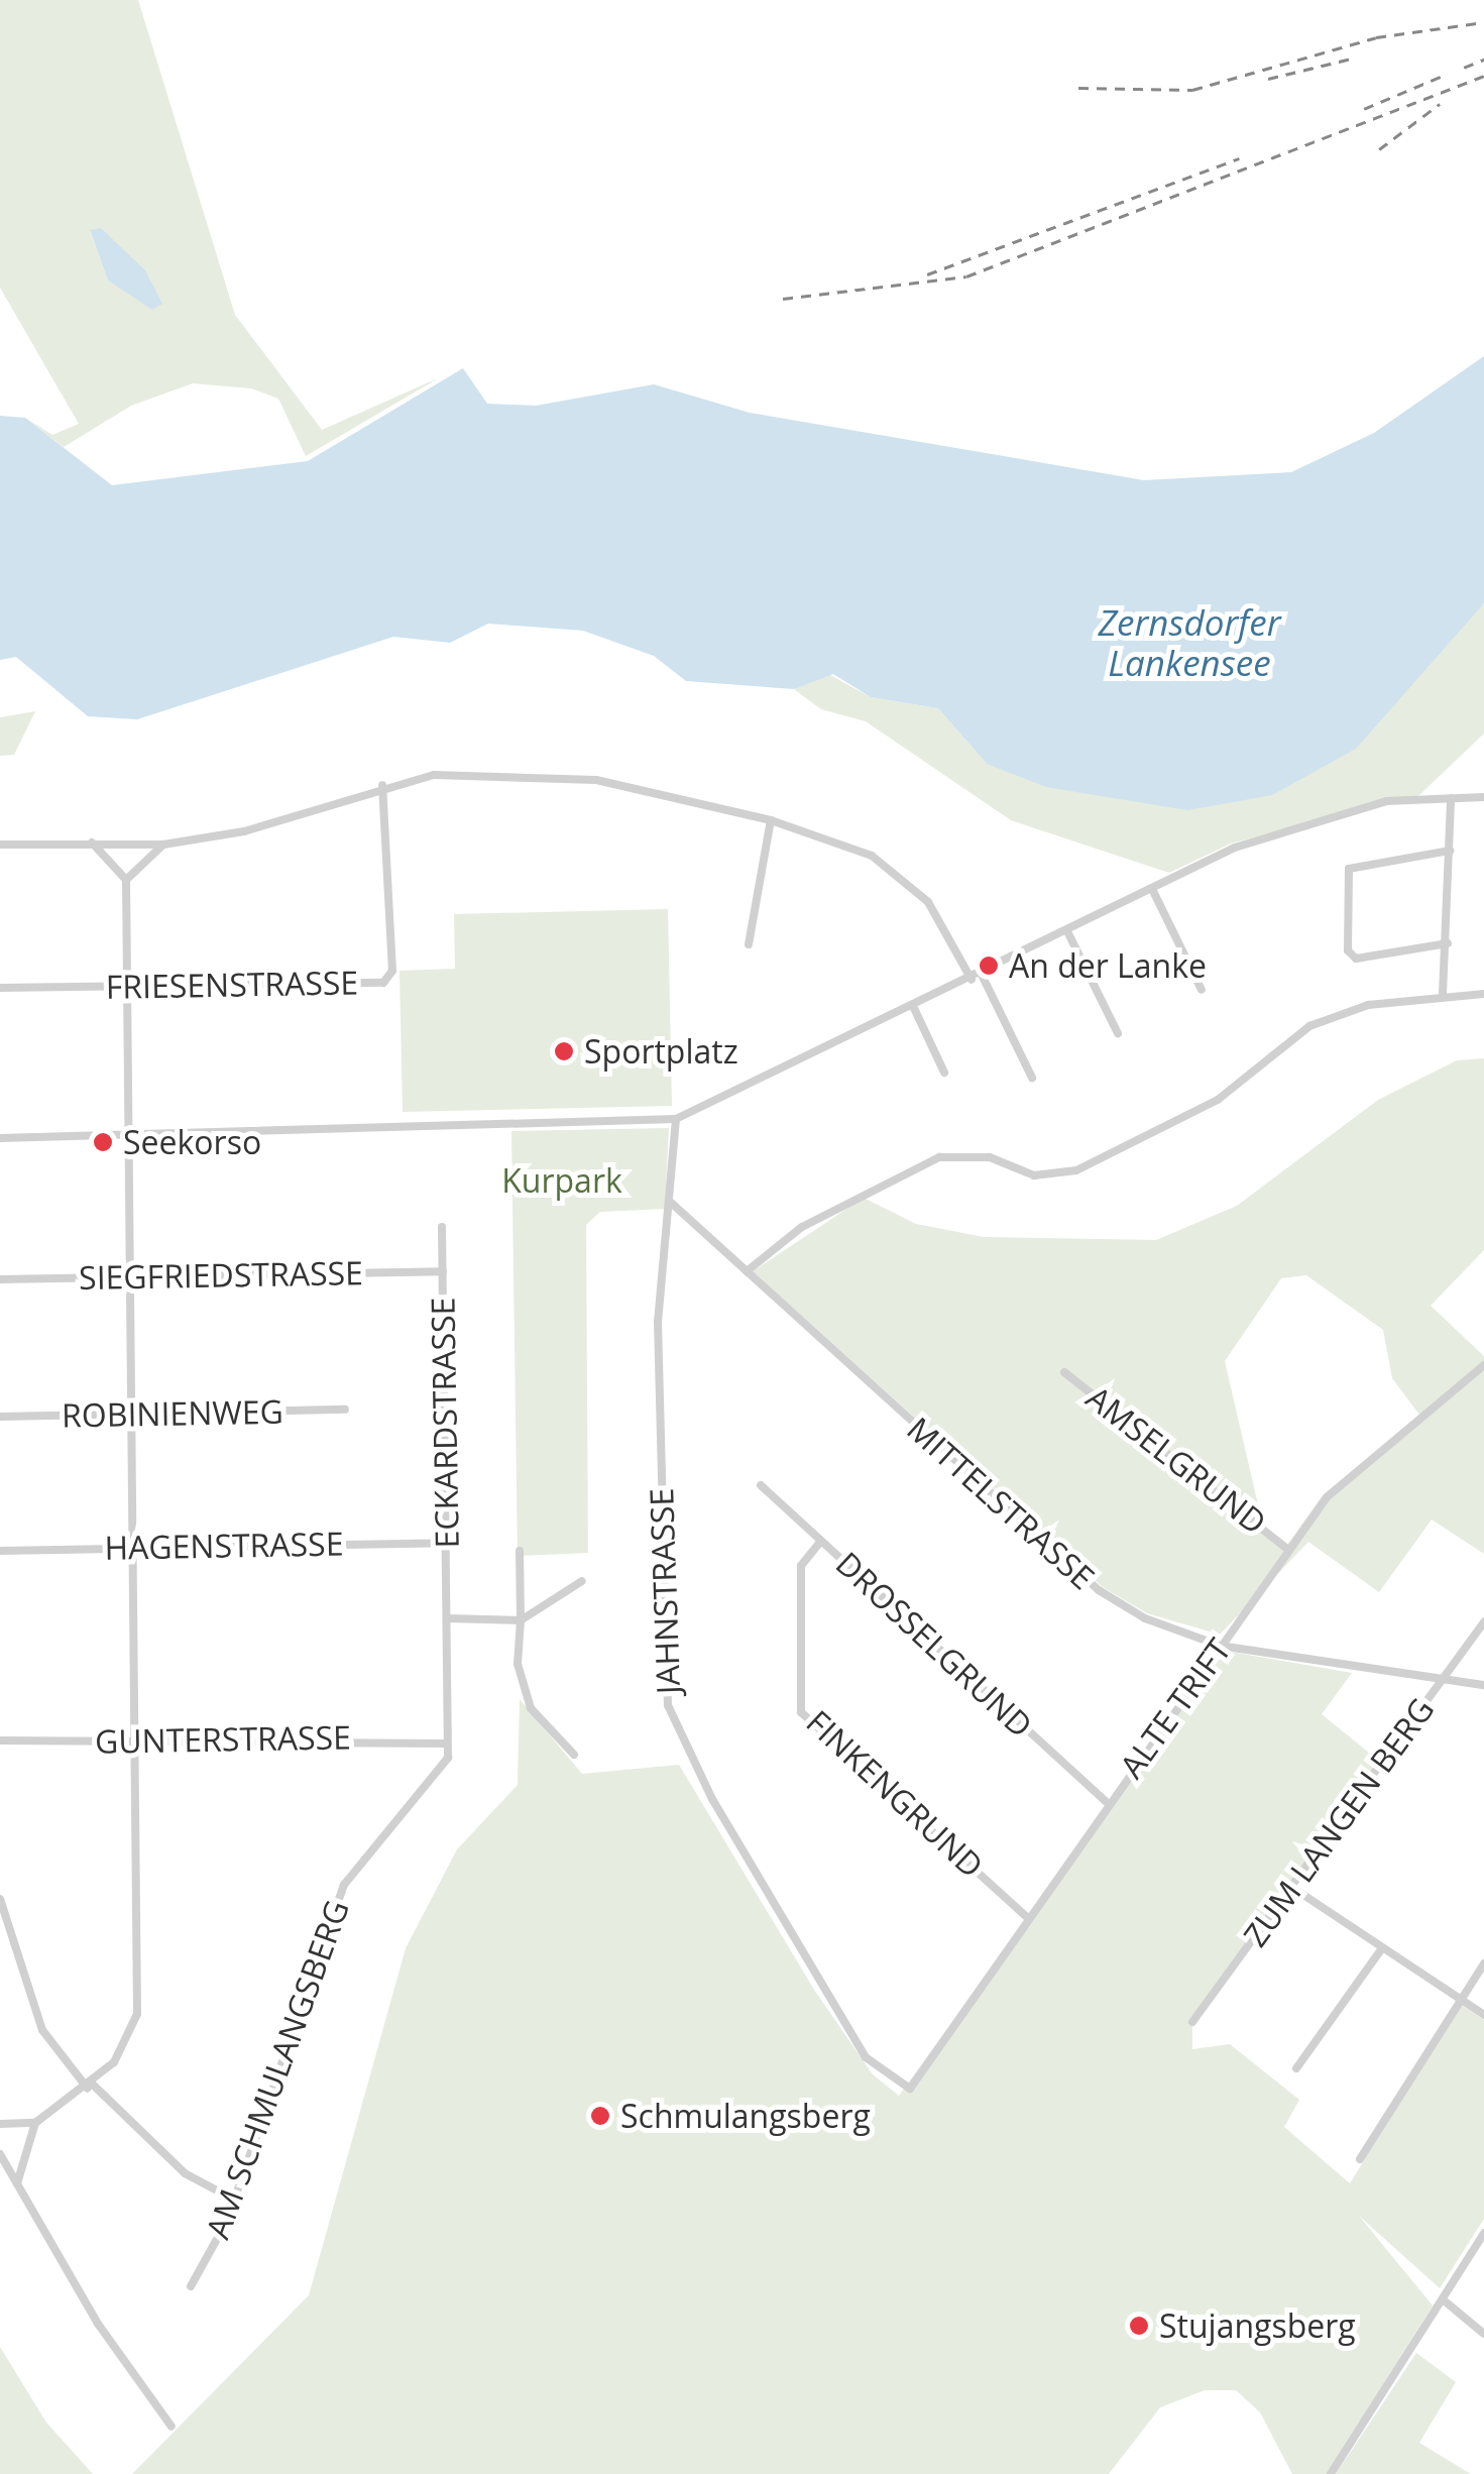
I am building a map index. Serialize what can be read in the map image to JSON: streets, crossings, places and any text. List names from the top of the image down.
{
  "streets": {
    "street": [
      "FRIESENSTRASSE",
      "SIEGFRIEDSTRASSE",
      "ROBINIENWEG",
      "ECKARDSTRASSE",
      "AMSELGRUND",
      "MITTELSTRASSE",
      "HAGENSTRASSE",
      "JAHNSTRASSE",
      "DROSSELGRUND",
      "ALTE TRIFT",
      "GUNTERSTRASSE",
      "FINKENGRUND",
      "ZUM LANGEN BERG",
      "AM SCHMULANGSBERG"
    ]
  },
  "crossings": [
    ["SIEGFRIEDSTRASSE", "ECKARDSTRASSE"],
    ["ECKARDSTRASSE", "HAGENSTRASSE"],
    ["ECKARDSTRASSE", "AM SCHMULANGSBERG"],
    ["AMSELGRUND", "ALTE TRIFT"],
    ["MITTELSTRASSE", "JAHNSTRASSE"],
    ["MITTELSTRASSE", "ALTE TRIFT"],
    ["MITTELSTRASSE", "ZUM LANGEN BERG"],
    ["JAHNSTRASSE", "ALTE TRIFT"],
    ["DROSSELGRUND", "ALTE TRIFT"],
    ["DROSSELGRUND", "FINKENGRUND"],
    ["ALTE TRIFT", "FINKENGRUND"],
    ["GUNTERSTRASSE", "AM SCHMULANGSBERG"]
  ],
  "water": ["Zernsdorfer Lankensee"],
  "parks": ["Kurpark"],
  "places": [
    "An der Lanke",
    "Sportplatz",
    "Seekorso",
    "Schmulangsberg",
    "Stujangsberg"
  ]
}
